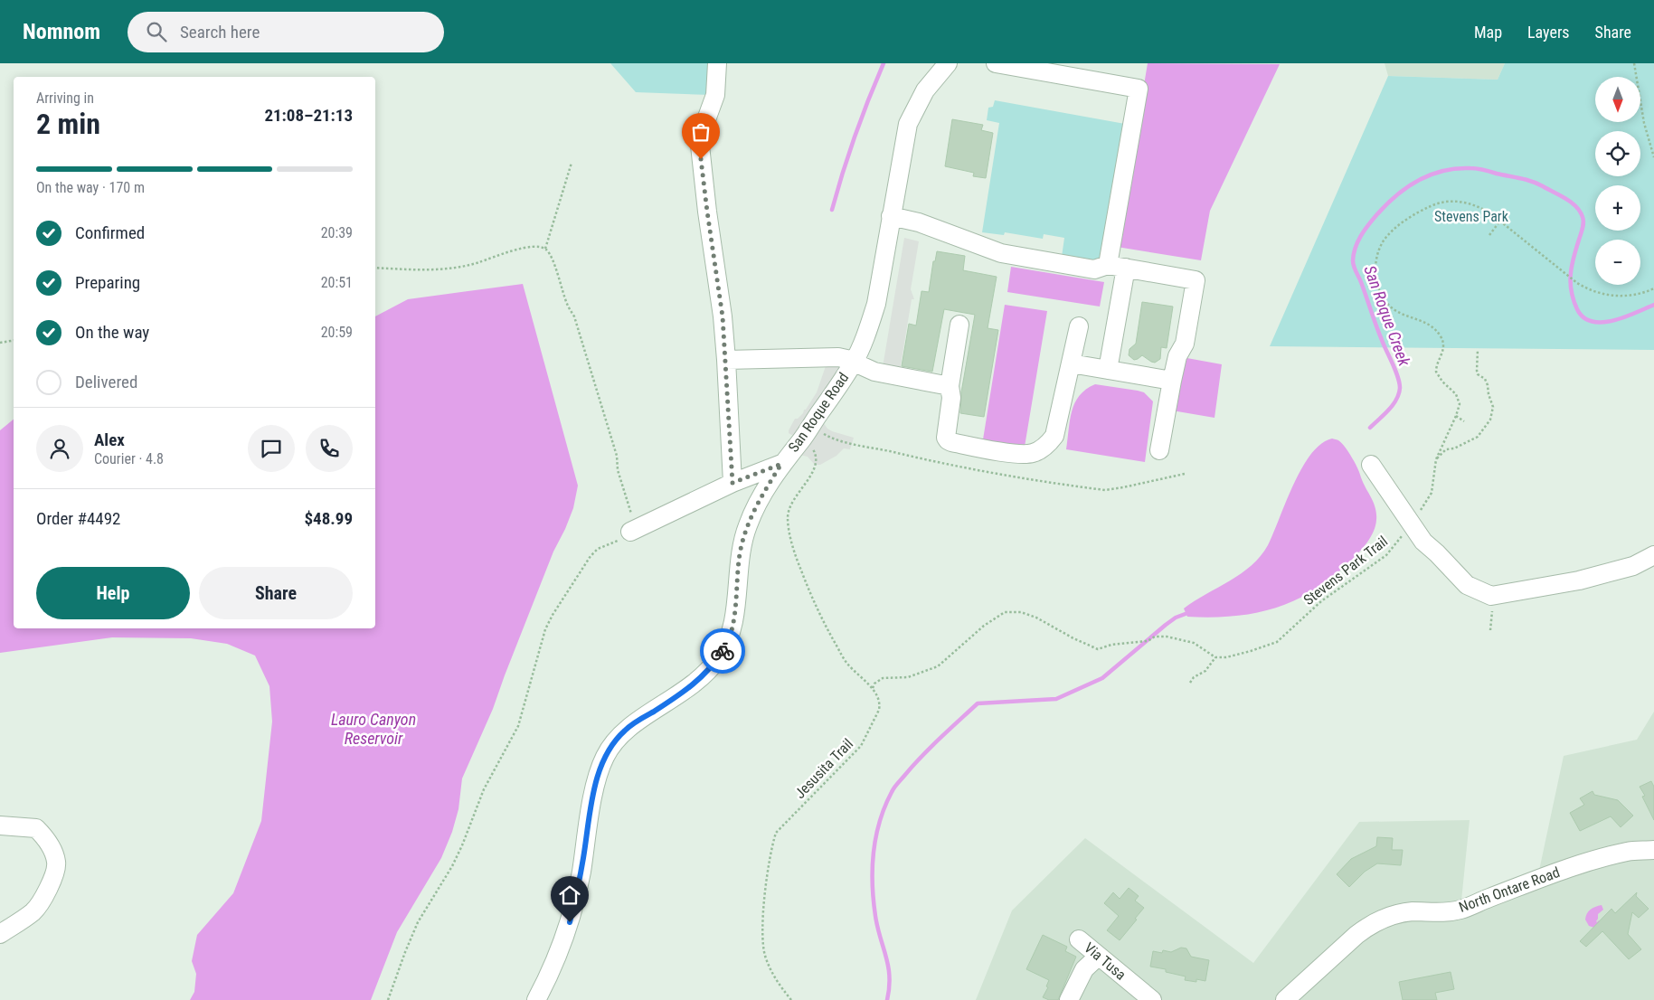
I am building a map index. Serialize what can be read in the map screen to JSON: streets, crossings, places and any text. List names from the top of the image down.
{
  "streets": {
    "street": ["San Roque Road", "North Ontare Road", "Via Tusa"],
    "path": ["Stevens Park Trail", "Jesusita Trail"]
  },
  "crossings": [
    ["San Roque Road", "Jesusita Trail"]
  ],
  "water": ["San Roque Creek", "Lauro Canyon Reservoir"],
  "parks": ["Stevens Park"],
  "north": "bottom",
  "page": {
    "header": "Nomnom",
    "search": "Search here",
    "nav": ["Map", "Layers", "Share"],
    "map_buttons": ["+", "−"],
    "heading": ["2 min", "Arriving in", "21:08–21:13"],
    "panel": [
      "Alex",
      "Courier · 4.8",
      "Order #4492",
      "$48.99"
    ],
    "bar": "On the way · 170 m",
    "list": [
      ["Confirmed", "20:39"],
      ["Preparing", "20:51"],
      ["On the way", "20:59"],
      "Delivered"
    ],
    "buttons": ["Help", "Share"]
  }
}
